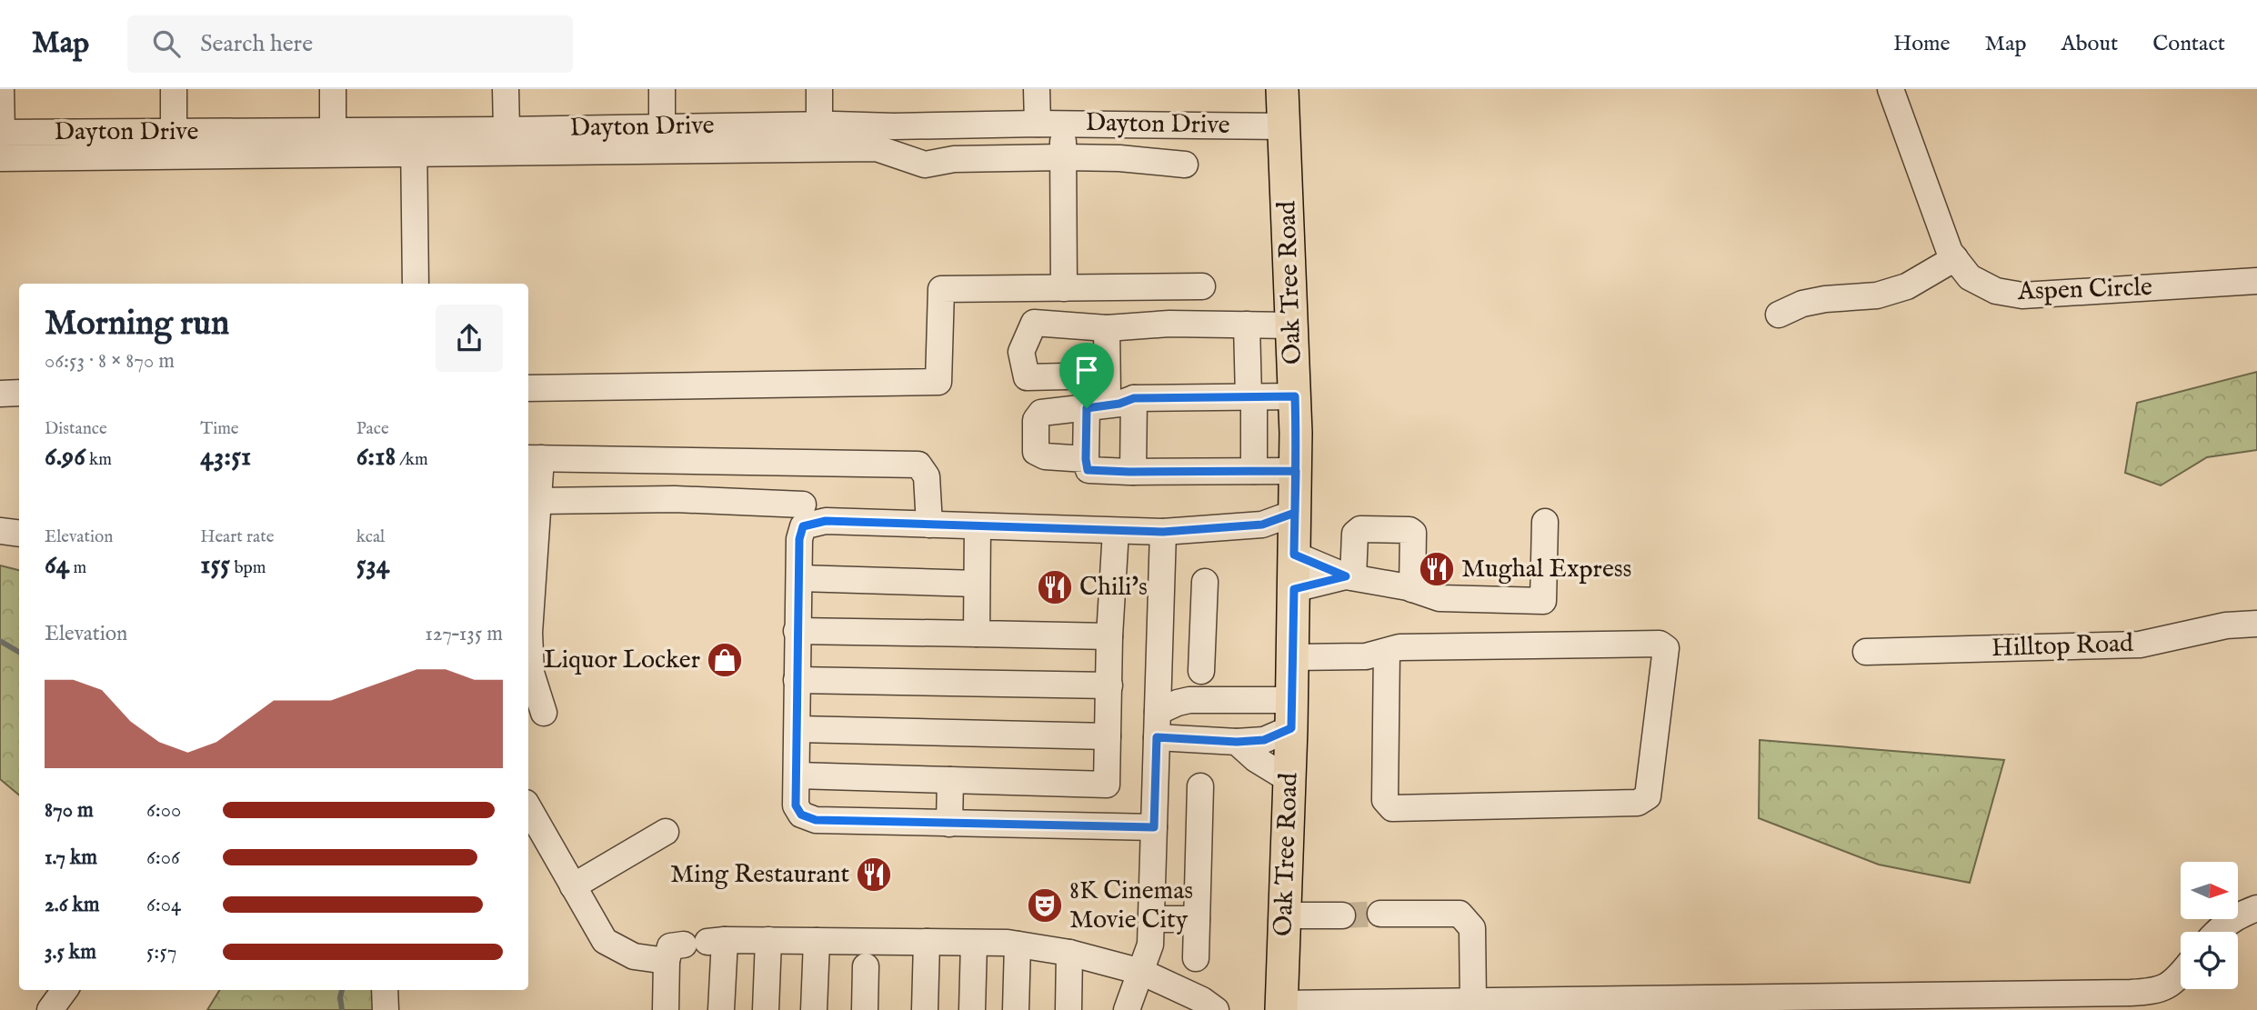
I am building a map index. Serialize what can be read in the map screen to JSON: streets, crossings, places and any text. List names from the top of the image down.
{
  "streets": {
    "main road": ["Oak Tree Road"],
    "street": ["Dayton Drive", "Aspen Circle", "Hilltop Road"]
  },
  "crossings": [
    ["Dayton Drive", "Oak Tree Road"]
  ],
  "places": {
    "restaurant": ["Mughal Express", "Chili's", "Ming Restaurant"],
    "shop": ["Liquor Locker"],
    "theatre": ["8K Cinemas Movie City"]
  },
  "north": "right",
  "page": {
    "header": "Map",
    "search": "Search here",
    "nav": [
      "Home",
      "Map",
      "About",
      "Contact"
    ],
    "heading": ["Morning run", "06:53 · 8 × 870 m"],
    "stats": [
      ["Distance", "6.96 km"],
      ["Time", "43:51"],
      ["Pace", "6:18 /km"],
      ["Elevation", "64 m"],
      ["Heart rate", "155 bpm"],
      ["kcal", "534"]
    ],
    "chart": ["Elevation", "127–135 m"],
    "list": [
      {
        "name": "870 m",
        "note": "6:00"
      },
      {
        "name": "1.7 km",
        "note": "6:06"
      },
      {
        "name": "2.6 km",
        "note": "6:04"
      },
      {
        "name": "3.5 km",
        "note": "5:57"
      }
    ]
  }
}
